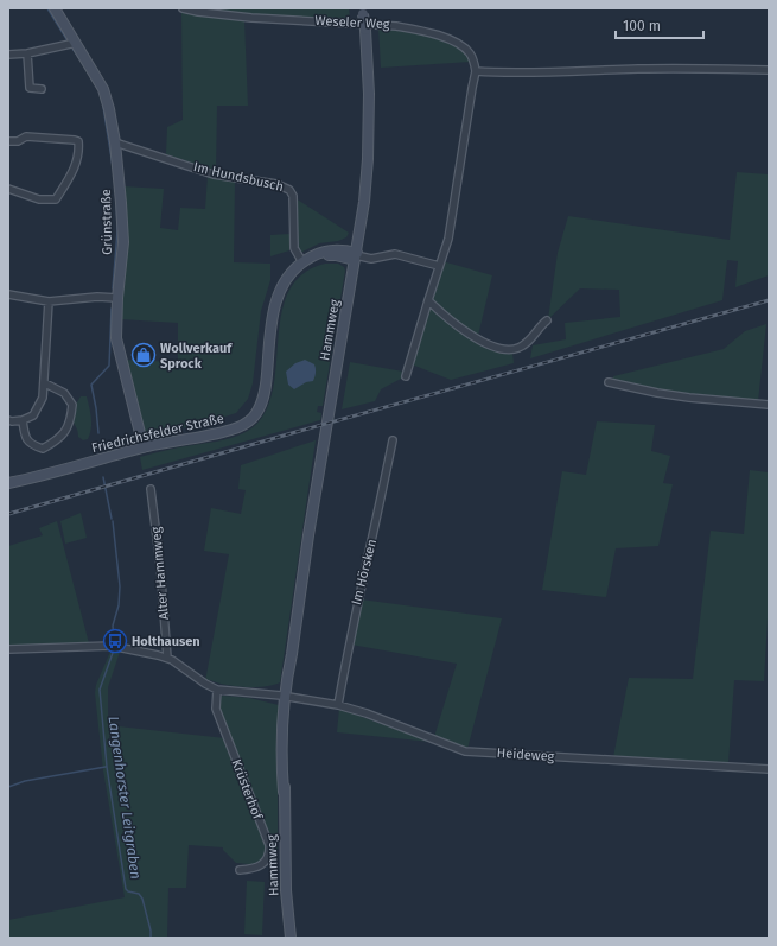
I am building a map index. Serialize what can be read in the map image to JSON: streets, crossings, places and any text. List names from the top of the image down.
{
  "streets": {
    "main road": ["Grünstraße", "Hammweg", "Friedrichsfelder Straße"],
    "street": [
      "Weseler Weg",
      "Im Hundsbusch",
      "Im Hörsken",
      "Alter Hammweg",
      "Heideweg",
      "Krüsterhof"
    ]
  },
  "crossings": [
    ["Im Hundsbusch", "Grünstraße"],
    ["Im Hundsbusch", "Friedrichsfelder Straße"],
    ["Grünstraße", "Friedrichsfelder Straße"],
    ["Hammweg", "Heideweg"],
    ["Im Hörsken", "Heideweg"],
    ["Heideweg", "Krüsterhof"]
  ],
  "water": ["Langenhorster Leitgraben"],
  "places": {
    "shop": ["Wollverkauf Sprock"],
    "bus stop": ["Holthausen"]
  },
  "scale_bar": "100 m"
}
